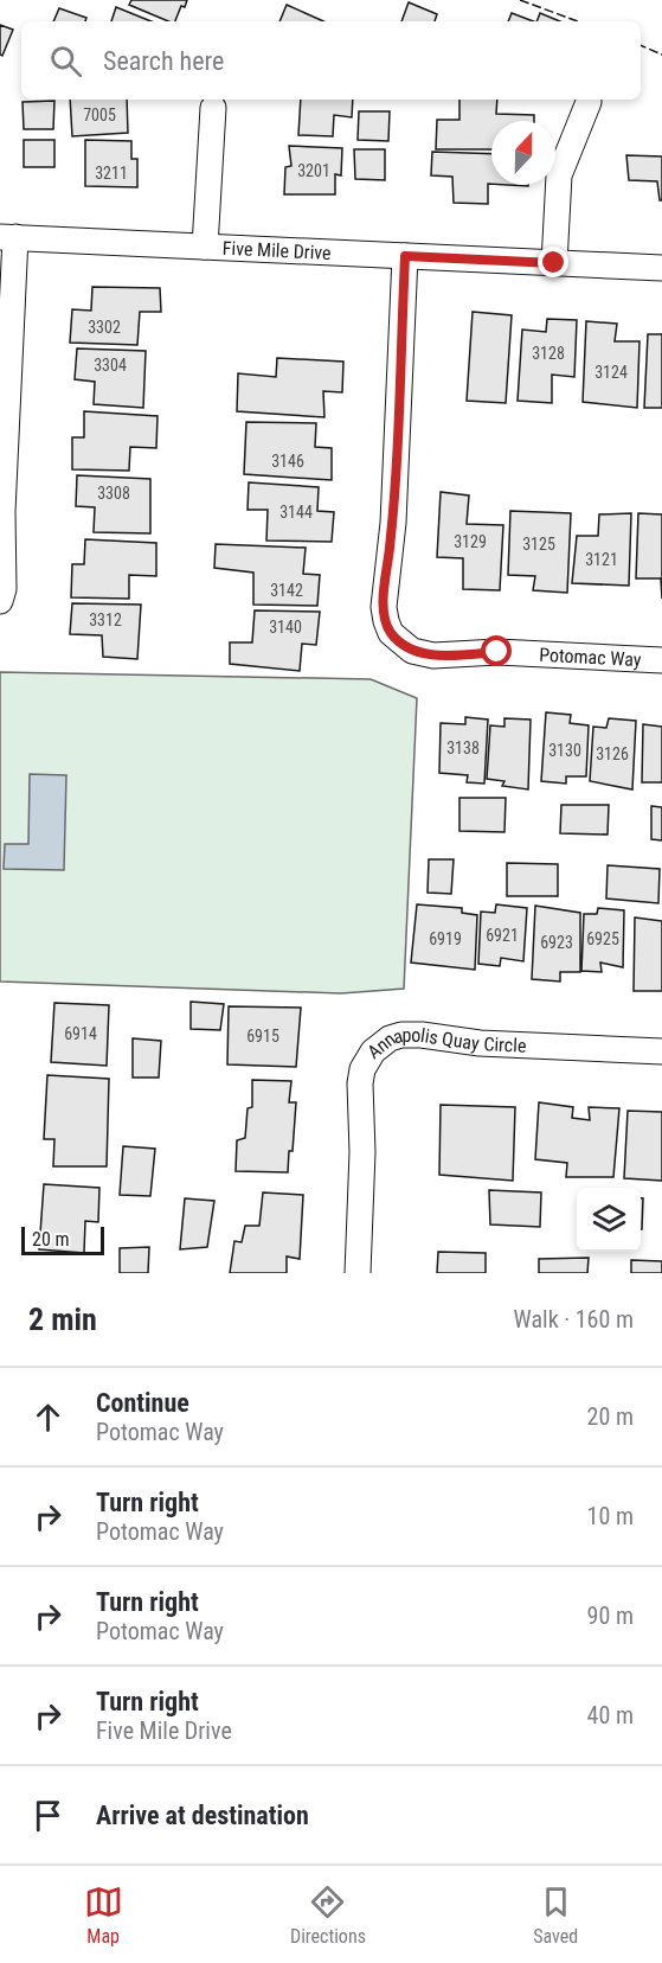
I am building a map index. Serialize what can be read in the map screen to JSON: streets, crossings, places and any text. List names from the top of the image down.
{
  "streets": {
    "street": ["Five Mile Drive", "Potomac Way", "Annapolis Quay Circle"]
  },
  "crossings": [
    ["Five Mile Drive", "Potomac Way"]
  ],
  "house_numbers": [
    "7005",
    "3201",
    "3211",
    "3302",
    "3128",
    "3304",
    "3124",
    "3146",
    "3308",
    "3144",
    "3129",
    "3125",
    "3121",
    "3142",
    "3312",
    "3140",
    "3138",
    "3130",
    "3126",
    "6921",
    "6919",
    "6925",
    "6923",
    "6914",
    "6915"
  ],
  "scale_bar": "20 m",
  "north": "top",
  "page": {
    "search": "Search here",
    "scale": "20 m",
    "heading": ["2 min", "Walk · 160 m"],
    "list": [
      ["Continue", "Potomac Way", "20 m"],
      ["Turn right", "Potomac Way", "10 m"],
      ["Turn right", "Potomac Way", "90 m"],
      ["Turn right", "Five Mile Drive", "40 m"],
      "Arrive at destination"
    ],
    "nav": ["Map", "Directions", "Saved"]
  }
}
